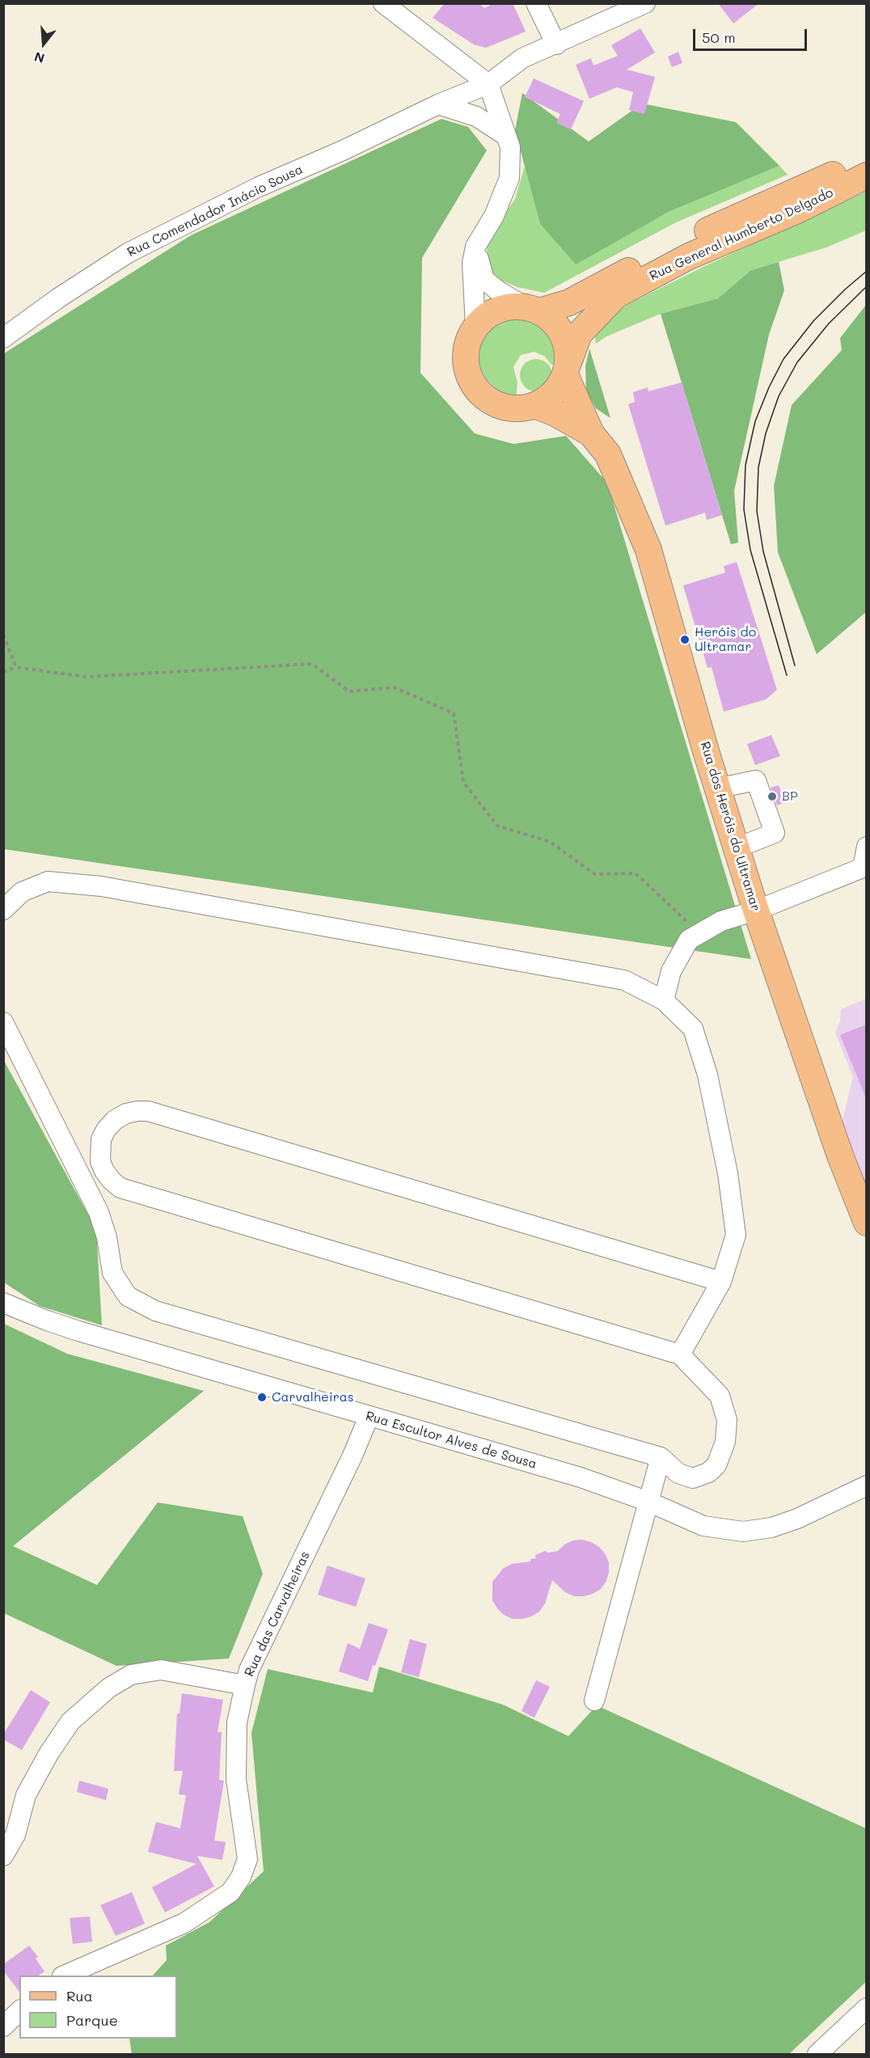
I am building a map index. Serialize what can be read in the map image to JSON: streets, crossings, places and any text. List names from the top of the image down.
{
  "streets": {
    "main road": ["Rua General Humberto Delgado", "Rua dos Heróis do Ultramar"],
    "street": ["Rua Comendador Inácio Sousa", "Rua Escultor Alves de Sousa", "Rua das Carvalheiras"]
  },
  "crossings": [
    ["Rua General Humberto Delgado", "Rua dos Heróis do Ultramar"],
    ["Rua Escultor Alves de Sousa", "Rua das Carvalheiras"]
  ],
  "places": ["Heróis do Ultramar", "BP", "Carvalheiras"],
  "legend": ["Rua", "Parque"],
  "scale_bar": "50 m",
  "north": "bottom"
}
